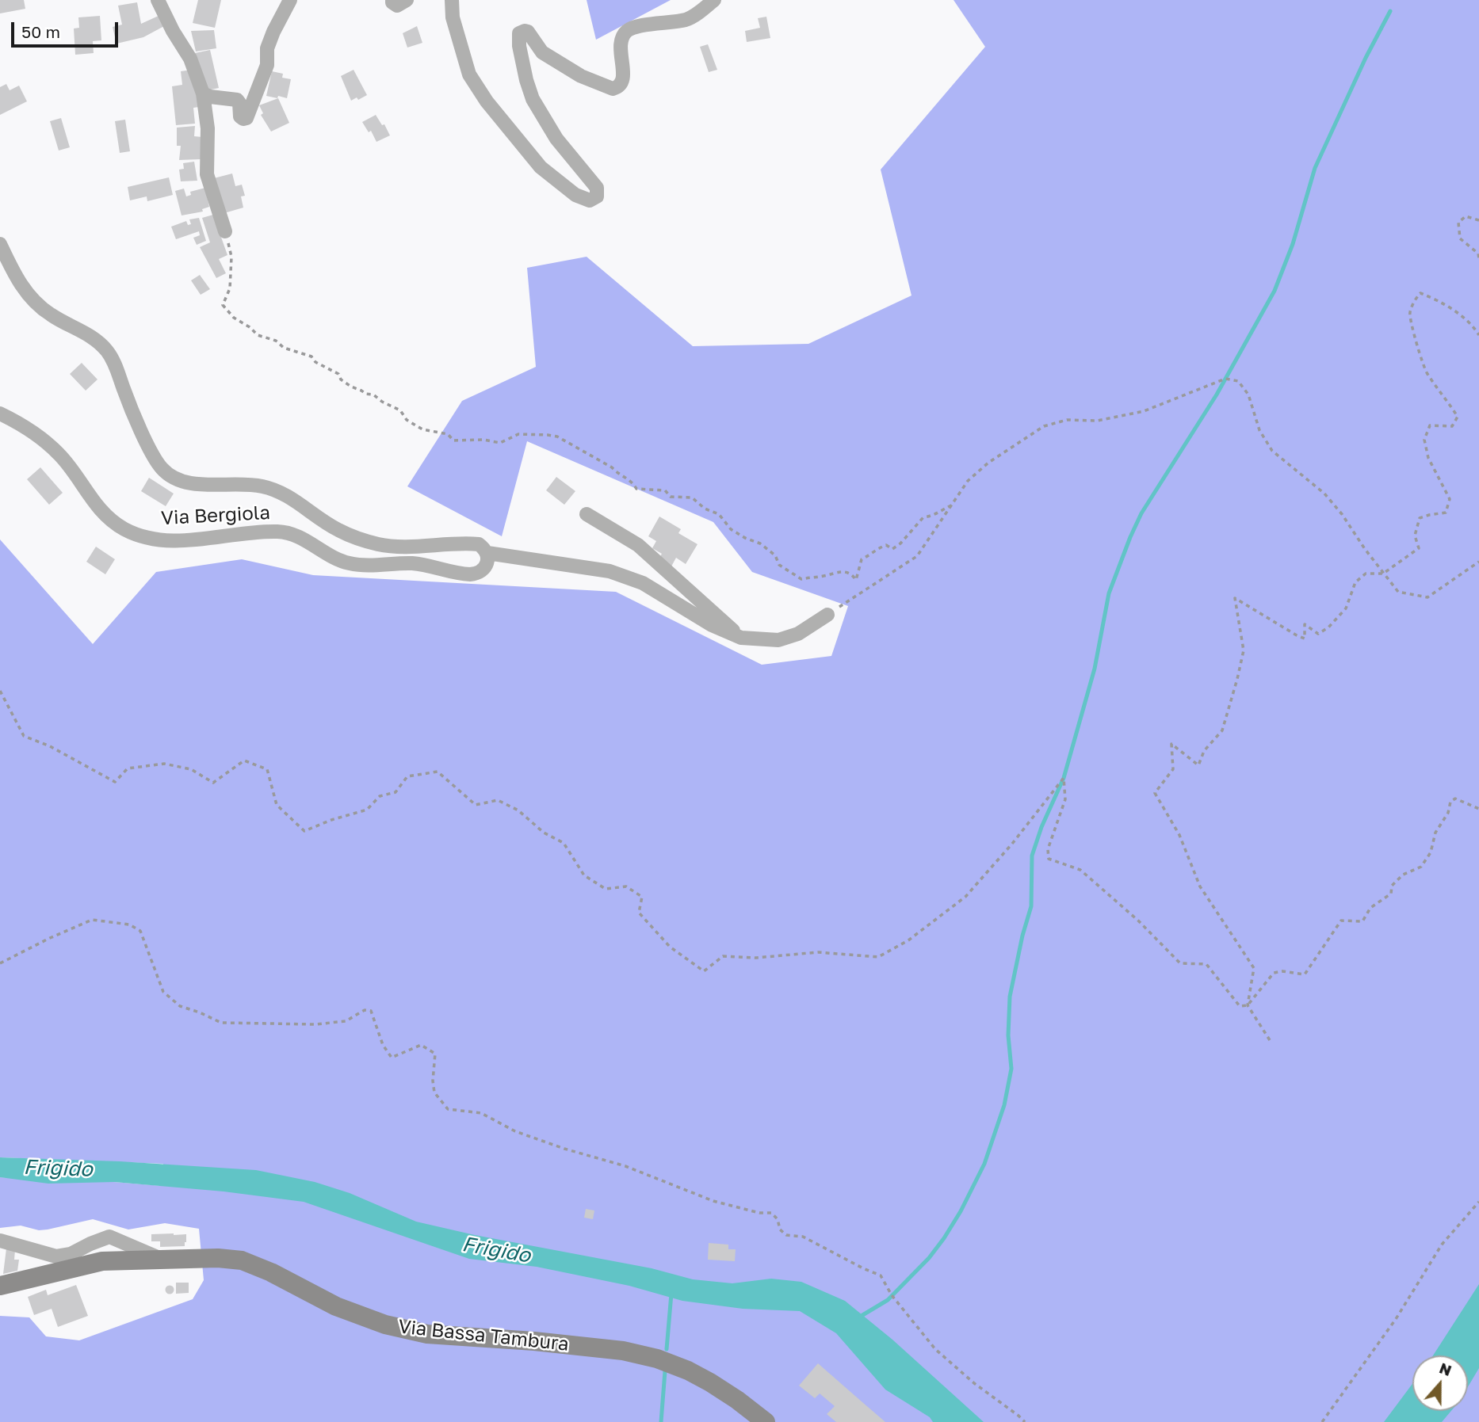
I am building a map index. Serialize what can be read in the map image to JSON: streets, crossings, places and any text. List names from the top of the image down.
{
  "streets": {
    "street": ["Via Bergiola", "Via Bassa Tambura"]
  },
  "water": ["Frigido"],
  "scale_bar": "50 m",
  "north": "top"
}
